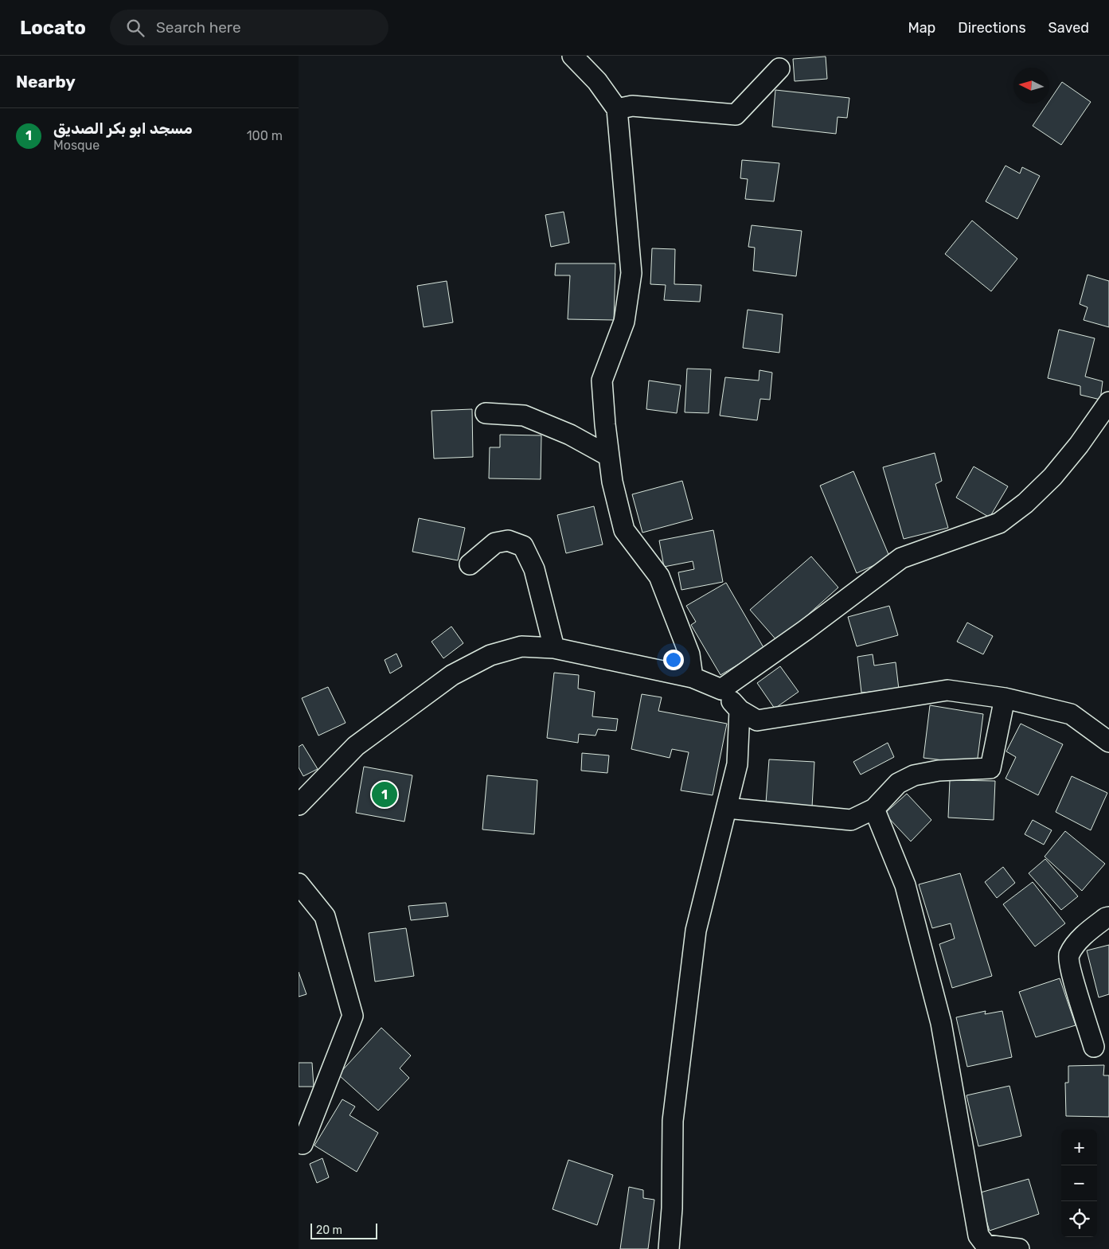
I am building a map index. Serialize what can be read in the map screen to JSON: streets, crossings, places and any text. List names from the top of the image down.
{
  "scale_bar": "20 m",
  "north": "left",
  "page": {
    "header": "Locato",
    "search": "Search here",
    "nav": ["Map", "Directions", "Saved"],
    "heading": "Nearby",
    "list": [
      {
        "mark": "1",
        "name": "مسجد ابو بكر الصديق",
        "note": "Mosque",
        "value": "100 m"
      }
    ],
    "pins": "1",
    "map_buttons": ["+", "−"],
    "scale": "20 m"
  }
}
